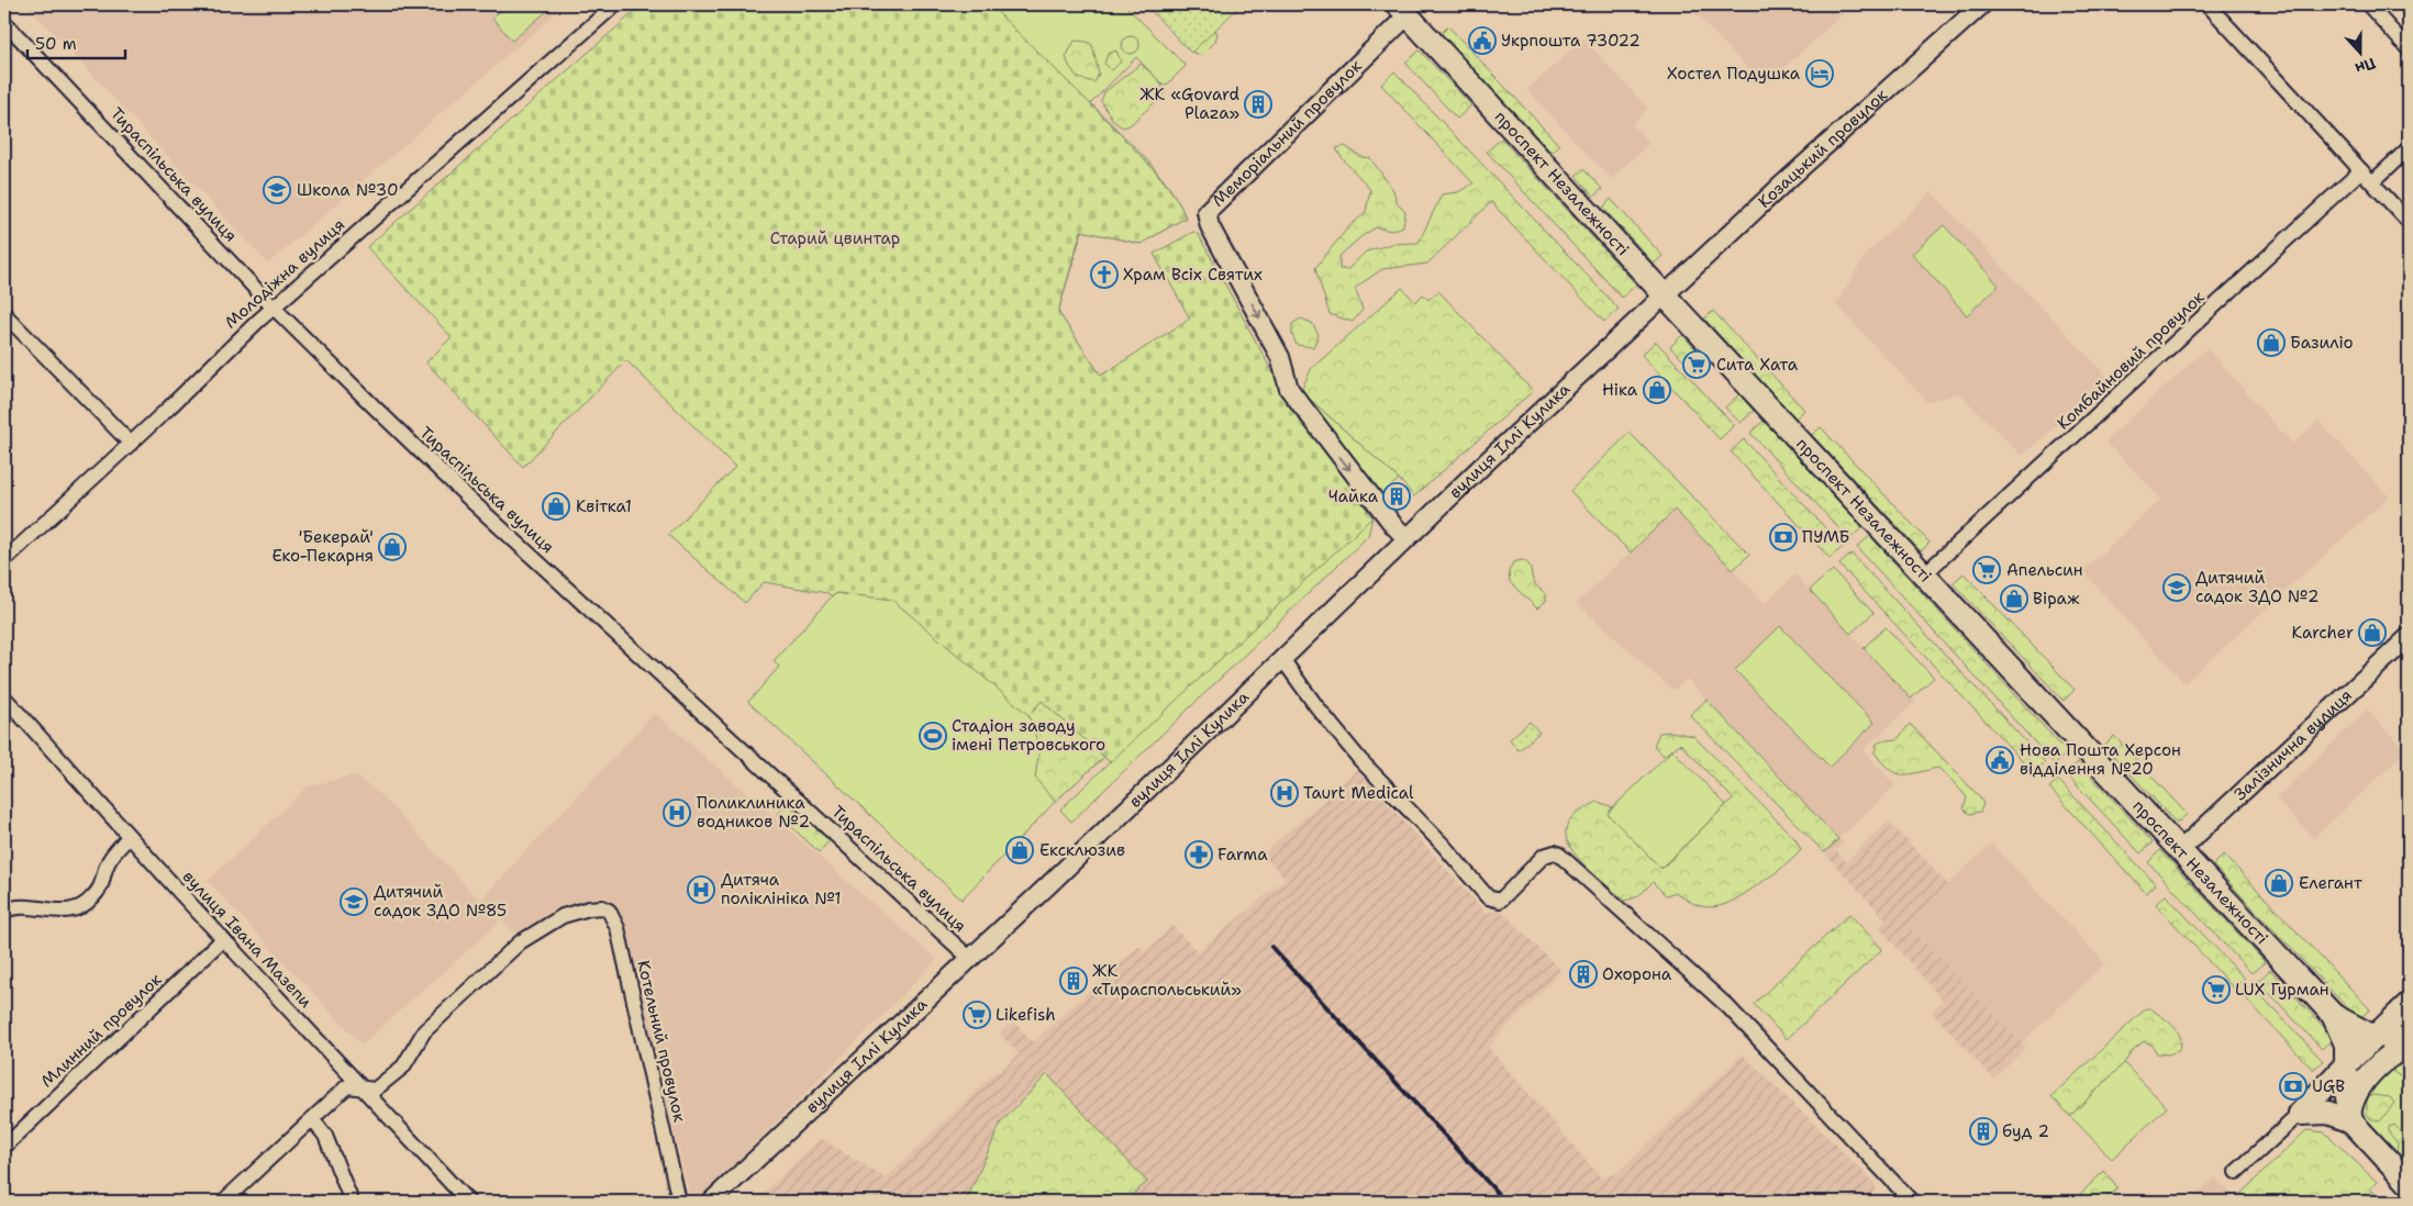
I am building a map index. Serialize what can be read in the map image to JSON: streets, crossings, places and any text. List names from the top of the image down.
{
  "streets": {
    "main road": ["проспект Незалежності"],
    "street": [
      "Меморіальний провулок",
      "Козацький провулок",
      "Тираспільська вулиця",
      "Молодіжна вулиця",
      "Комбайновий провулок",
      "вулиця Іллі Кулика",
      "Залізнична вулиця",
      "вулиця Івана Мазепи",
      "Млинний провулок",
      "Котельний провулок"
    ]
  },
  "crossings": [
    ["Меморіальний провулок", "проспект Незалежності"],
    ["Меморіальний провулок", "вулиця Іллі Кулика"],
    ["Козацький провулок", "проспект Незалежності"],
    ["Козацький провулок", "вулиця Іллі Кулика"],
    ["Тираспільська вулиця", "Молодіжна вулиця"],
    ["Тираспільська вулиця", "вулиця Іллі Кулика"],
    ["проспект Незалежності", "Комбайновий провулок"],
    ["проспект Незалежності", "вулиця Іллі Кулика"],
    ["проспект Незалежності", "Залізнична вулиця"],
    ["вулиця Івана Мазепи", "Млинний провулок"],
    ["вулиця Івана Мазепи", "Котельний провулок"]
  ],
  "parks": ["Старий цвинтар"],
  "places": {
    "public building": ["Укрпошта 73022", "Нова Пошта Херсон відділення №20"],
    "hotel": ["Хостел Подушка"],
    "building": [
      "ЖК «Govard Plaza»",
      "Чайка",
      "Охорона",
      "ЖК «Тираспольський»",
      "буд 2"
    ],
    "school or university": ["Школа №30", "Дитячий садок ЗДО №2", "Дитячий садок ЗДО №85"],
    "church": ["Храм Всіх Святих"],
    "shop": [
      "Базиліо",
      "Ніка",
      "Квітка1",
      "'Бекерай' Еко-Пекарня",
      "Віраж",
      "Karcher",
      "Ексклюзив",
      "Елегант"
    ],
    "supermarket": [
      "Сита Хата",
      "Апельсин",
      "LUX Гурман",
      "Likefish"
    ],
    "bank": ["ПУМБ", "UGB"],
    "sports": ["Стадіон заводу імені Петровського"],
    "hospital": ["Taurt Medical", "Поликлиника водников №2", "Дитяча поліклініка №1"],
    "pharmacy": ["Farma"]
  },
  "scale_bar": "50 m",
  "north": "bottom"
}
